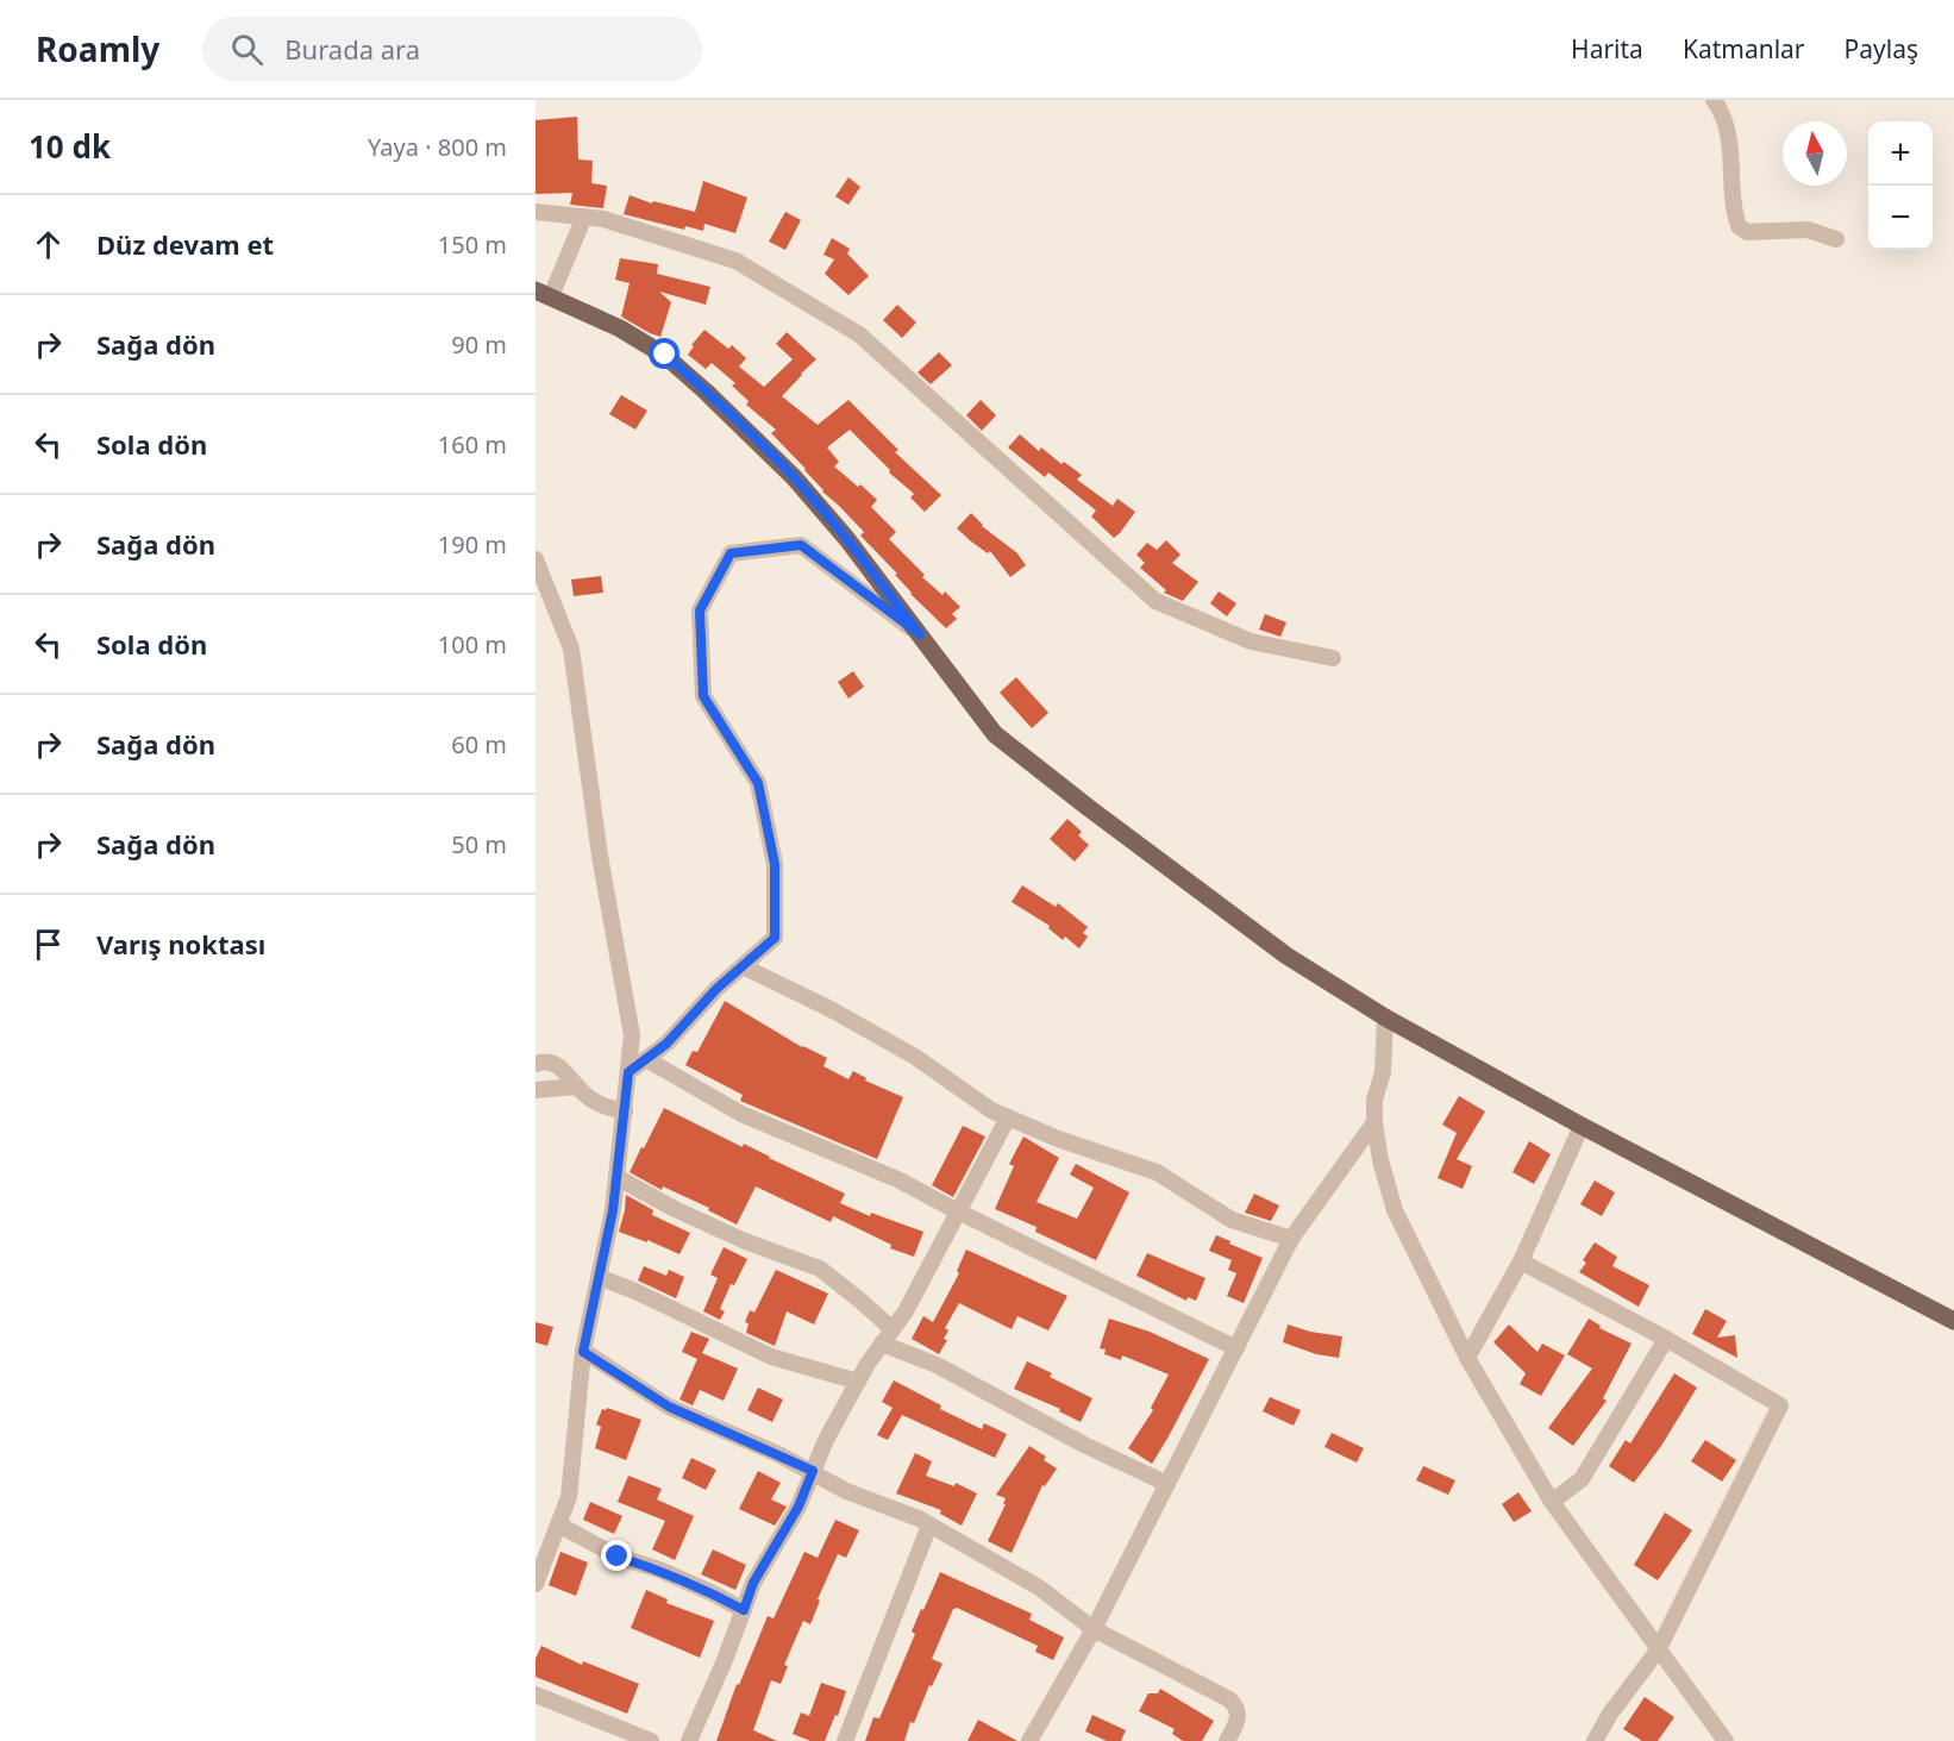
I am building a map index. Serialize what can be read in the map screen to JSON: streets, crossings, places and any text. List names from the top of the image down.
{
  "north": "top",
  "page": {
    "header": "Roamly",
    "search": "Burada ara",
    "nav": ["Harita", "Katmanlar", "Paylaş"],
    "heading": ["10 dk", "Yaya · 800 m"],
    "map_buttons": ["+", "−"],
    "list": [
      ["Düz devam et", "150 m"],
      ["Sağa dön", "90 m"],
      ["Sola dön", "160 m"],
      ["Sağa dön", "190 m"],
      ["Sola dön", "100 m"],
      ["Sağa dön", "60 m"],
      ["Sağa dön", "50 m"],
      "Varış noktası"
    ]
  }
}
